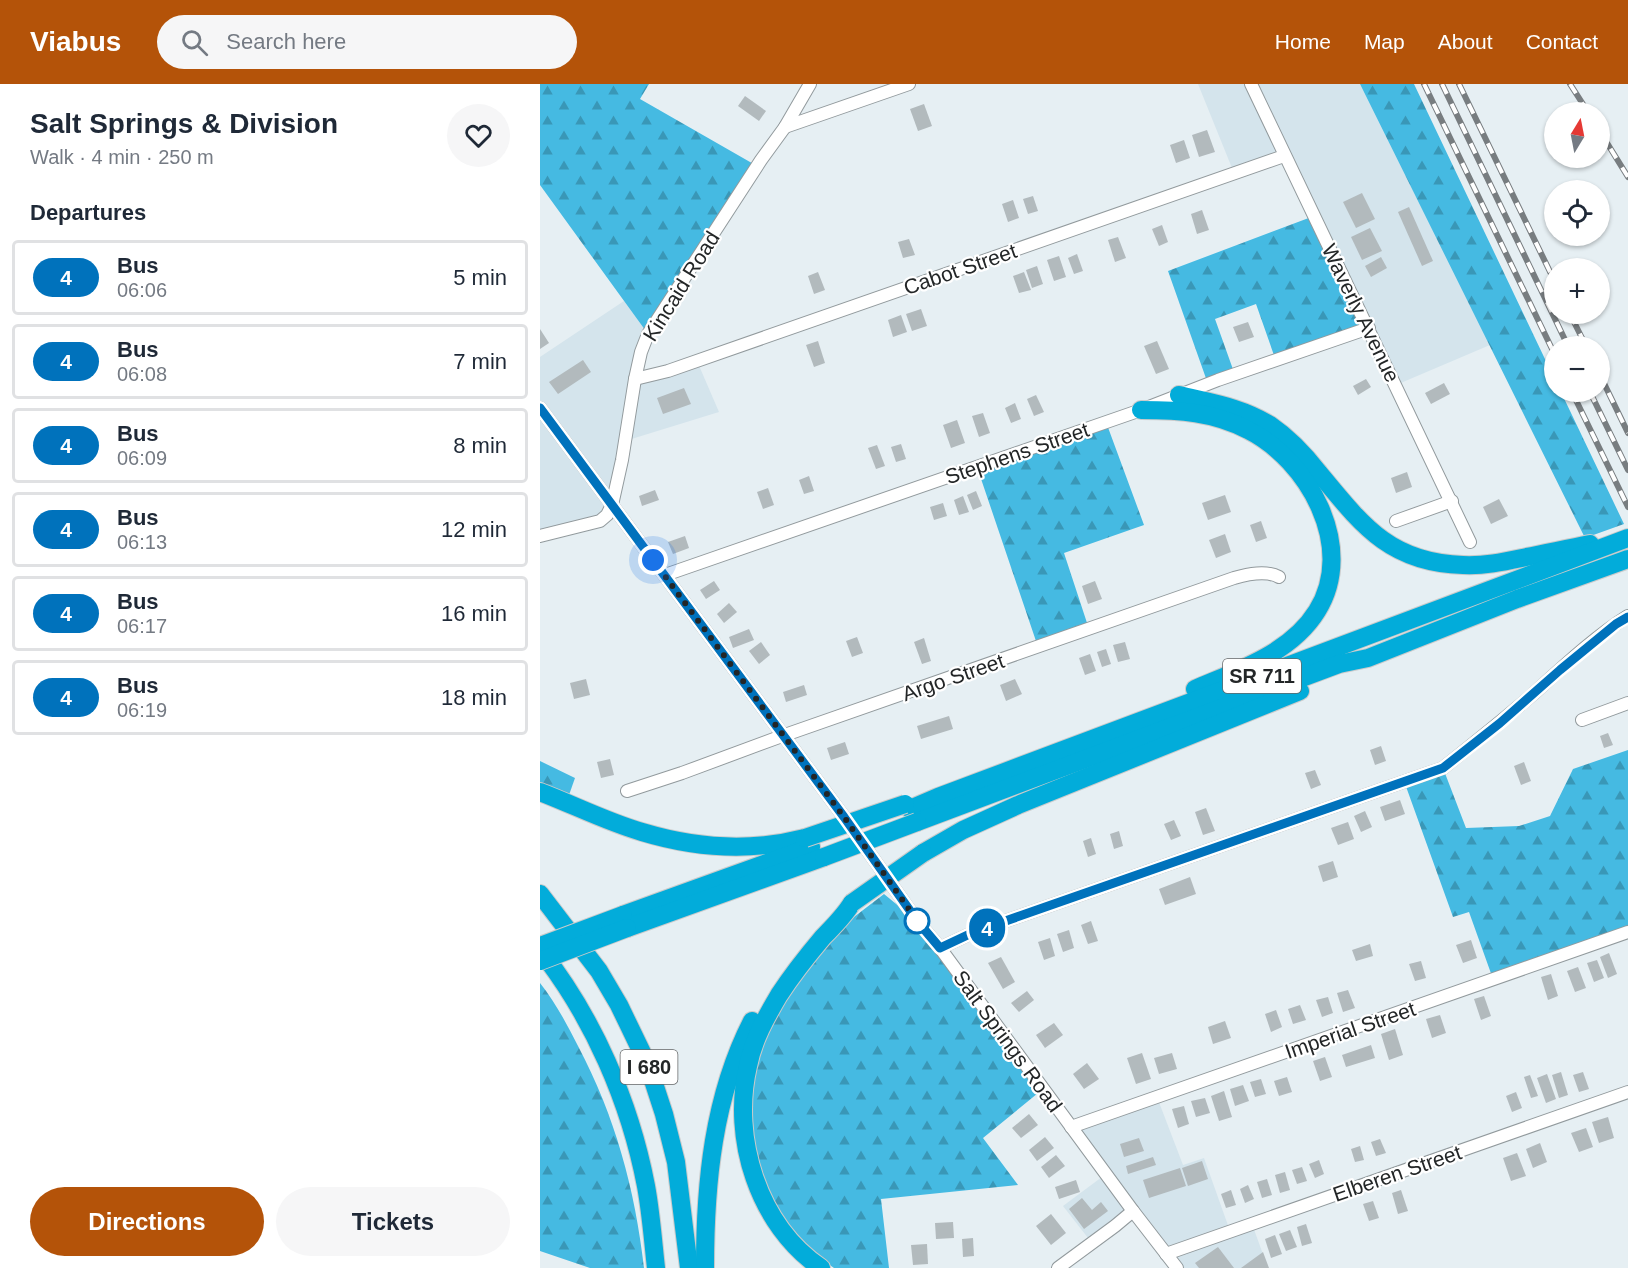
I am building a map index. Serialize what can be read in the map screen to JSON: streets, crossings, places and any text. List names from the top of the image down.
{
  "streets": {
    "highway": ["SR 711", "I 680"],
    "street": [
      "Cabot Street",
      "Kincaid Road",
      "Waverly Avenue",
      "Stephens Street",
      "Argo Street",
      "Imperial Street",
      "Salt Springs Road",
      "Elberen Street"
    ]
  },
  "crossings": [
    ["Cabot Street", "Kincaid Road"],
    ["Cabot Street", "Waverly Avenue"],
    ["Kincaid Road", "Salt Springs Road"],
    ["Waverly Avenue", "Stephens Street"],
    ["Stephens Street", "Salt Springs Road"],
    ["Argo Street", "Salt Springs Road"],
    ["Imperial Street", "Salt Springs Road"],
    ["Salt Springs Road", "Elberen Street"]
  ],
  "lines": ["bus line 4"],
  "north": "top",
  "page": {
    "header": "Viabus",
    "search": "Search here",
    "nav": [
      "Home",
      "Map",
      "About",
      "Contact"
    ],
    "heading": [
      ["Salt Springs & Division", "Walk · 4 min · 250 m"],
      "Departures"
    ],
    "on_map": "4",
    "map_buttons": ["+", "−"],
    "list": [
      {
        "mark": "4",
        "name": "Bus",
        "note": "06:06",
        "value": "5 min"
      },
      {
        "mark": "4",
        "name": "Bus",
        "note": "06:08",
        "value": "7 min"
      },
      {
        "mark": "4",
        "name": "Bus",
        "note": "06:09",
        "value": "8 min"
      },
      {
        "mark": "4",
        "name": "Bus",
        "note": "06:13",
        "value": "12 min"
      },
      {
        "mark": "4",
        "name": "Bus",
        "note": "06:17",
        "value": "16 min"
      },
      {
        "mark": "4",
        "name": "Bus",
        "note": "06:19",
        "value": "18 min"
      }
    ],
    "buttons": ["Directions", "Tickets"]
  }
}
